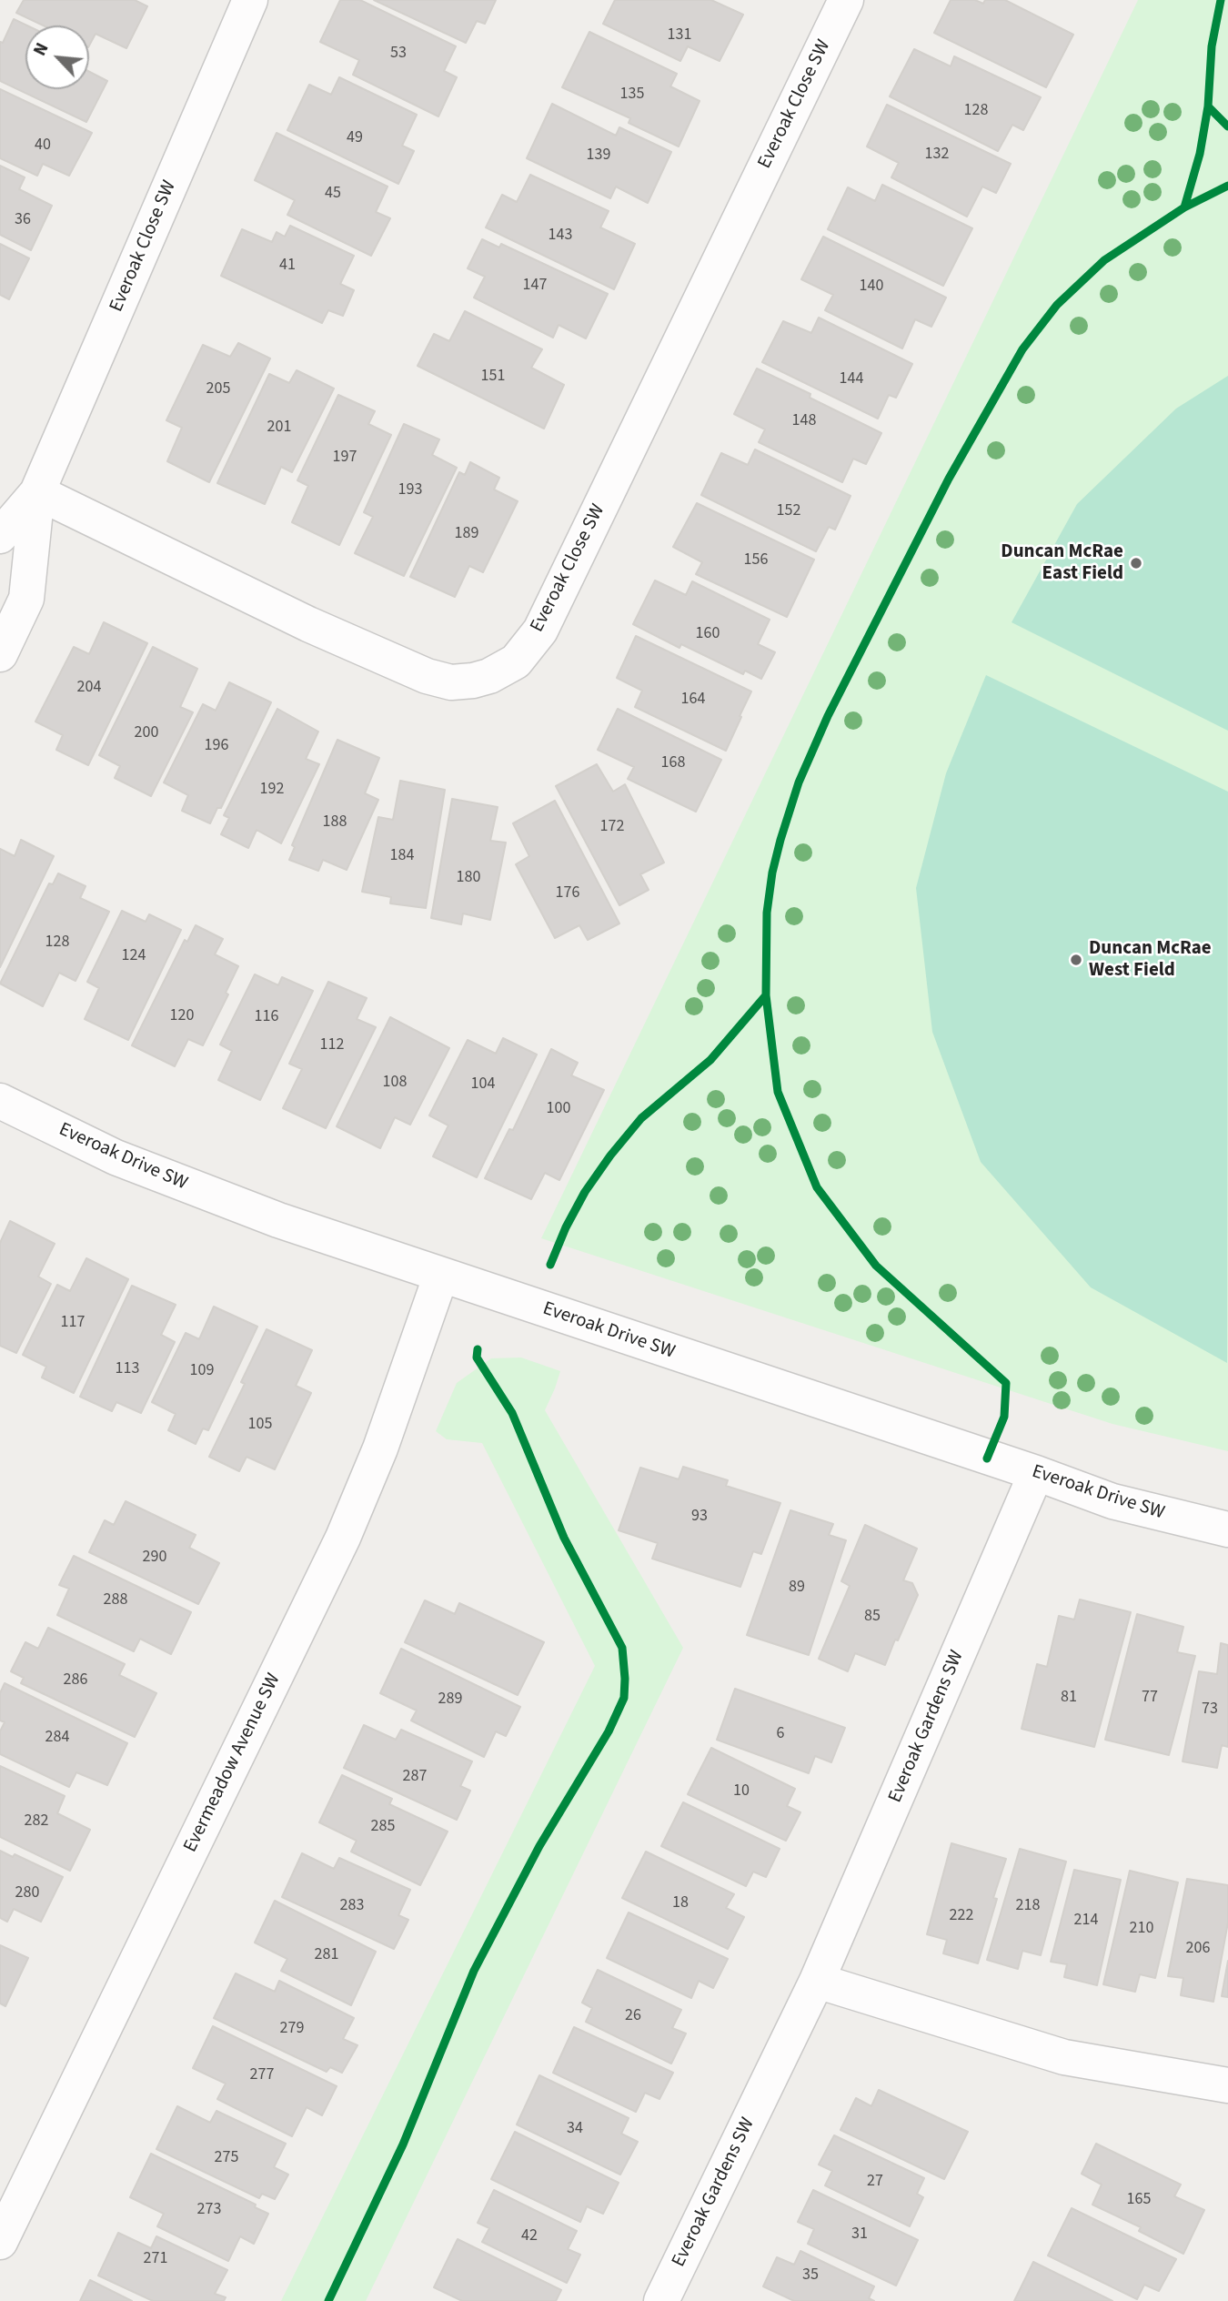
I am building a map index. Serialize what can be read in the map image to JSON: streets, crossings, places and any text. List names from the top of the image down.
{
  "streets": {
    "street": [
      "Everoak Close SW",
      "Everoak Drive SW",
      "Everoak Gardens SW",
      "Evermeadow Avenue SW"
    ]
  },
  "crossings": [
    ["Everoak Drive SW", "Everoak Gardens SW"],
    ["Everoak Drive SW", "Evermeadow Avenue SW"]
  ],
  "places": ["Duncan McRae East Field", "Duncan McRae West Field"],
  "house_numbers": [
    "131",
    "53",
    "135",
    "128",
    "49",
    "40",
    "132",
    "139",
    "45",
    "36",
    "143",
    "41",
    "147",
    "140",
    "151",
    "144",
    "205",
    "148",
    "201",
    "197",
    "193",
    "152",
    "189",
    "156",
    "160",
    "204",
    "164",
    "200",
    "196",
    "168",
    "192",
    "188",
    "172",
    "184",
    "180",
    "176",
    "128",
    "124",
    "120",
    "116",
    "112",
    "108",
    "104",
    "100",
    "117",
    "113",
    "109",
    "105",
    "93",
    "290",
    "89",
    "288",
    "85",
    "286",
    "81",
    "77",
    "289",
    "73",
    "6",
    "284",
    "287",
    "10",
    "282",
    "285",
    "280",
    "18",
    "283",
    "218",
    "222",
    "214",
    "210",
    "206",
    "281",
    "26",
    "279",
    "277",
    "34",
    "275",
    "27",
    "165",
    "273",
    "31",
    "42",
    "271",
    "35"
  ],
  "north": "top left"
}
